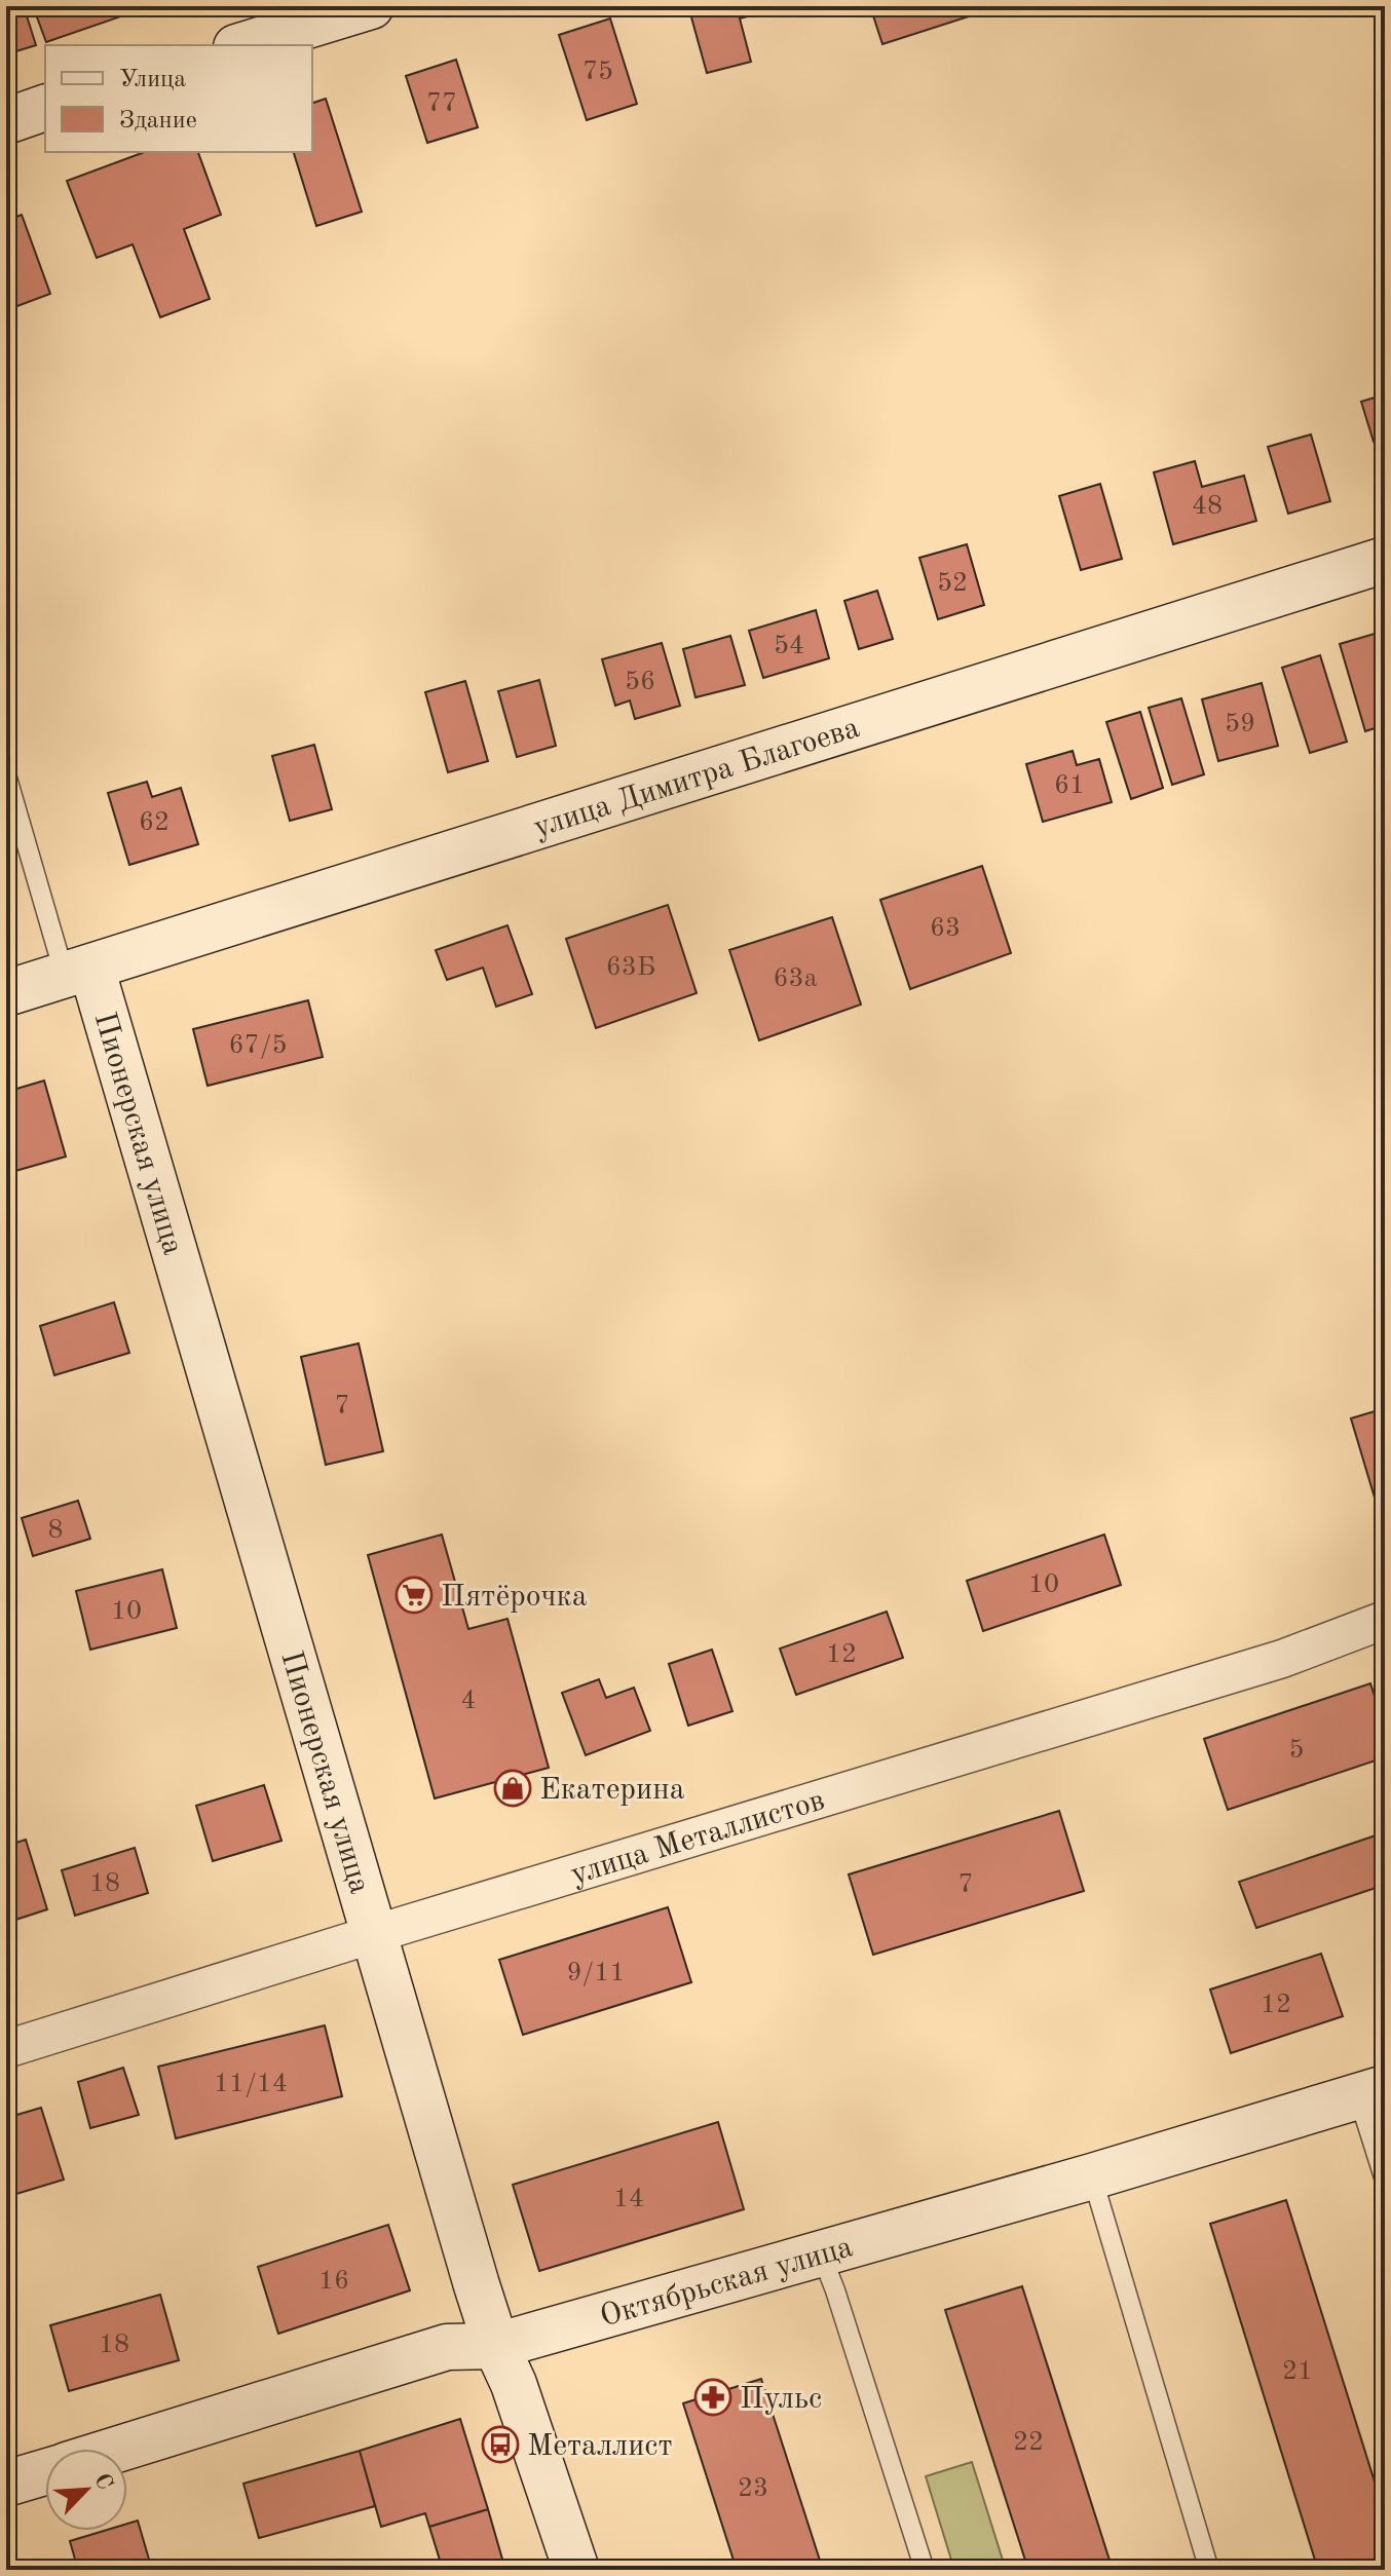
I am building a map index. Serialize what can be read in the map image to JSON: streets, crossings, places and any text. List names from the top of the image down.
{
  "streets": {
    "main road": ["улица Димитра Благоева", "Пионерская улица", "Октябрьская улица"],
    "street": ["улица Металлистов"]
  },
  "crossings": [
    ["улица Димитра Благоева", "Пионерская улица"],
    ["Пионерская улица", "улица Металлистов"],
    ["Пионерская улица", "Октябрьская улица"]
  ],
  "places": {
    "supermarket": ["Пятёрочка"],
    "shop": ["Екатерина"],
    "pharmacy": ["Пульс"],
    "bus stop": ["Металлист"]
  },
  "house_numbers": [
    "75",
    "77",
    "48",
    "52",
    "54",
    "56",
    "59",
    "61",
    "62",
    "63",
    "63Б",
    "63а",
    "67/5",
    "7",
    "8",
    "10",
    "10",
    "12",
    "4",
    "5",
    "18",
    "7",
    "9/11",
    "12",
    "11/14",
    "14",
    "16",
    "18",
    "21",
    "22",
    "23"
  ],
  "legend": ["Улица", "Здание"],
  "north": "top right"
}
